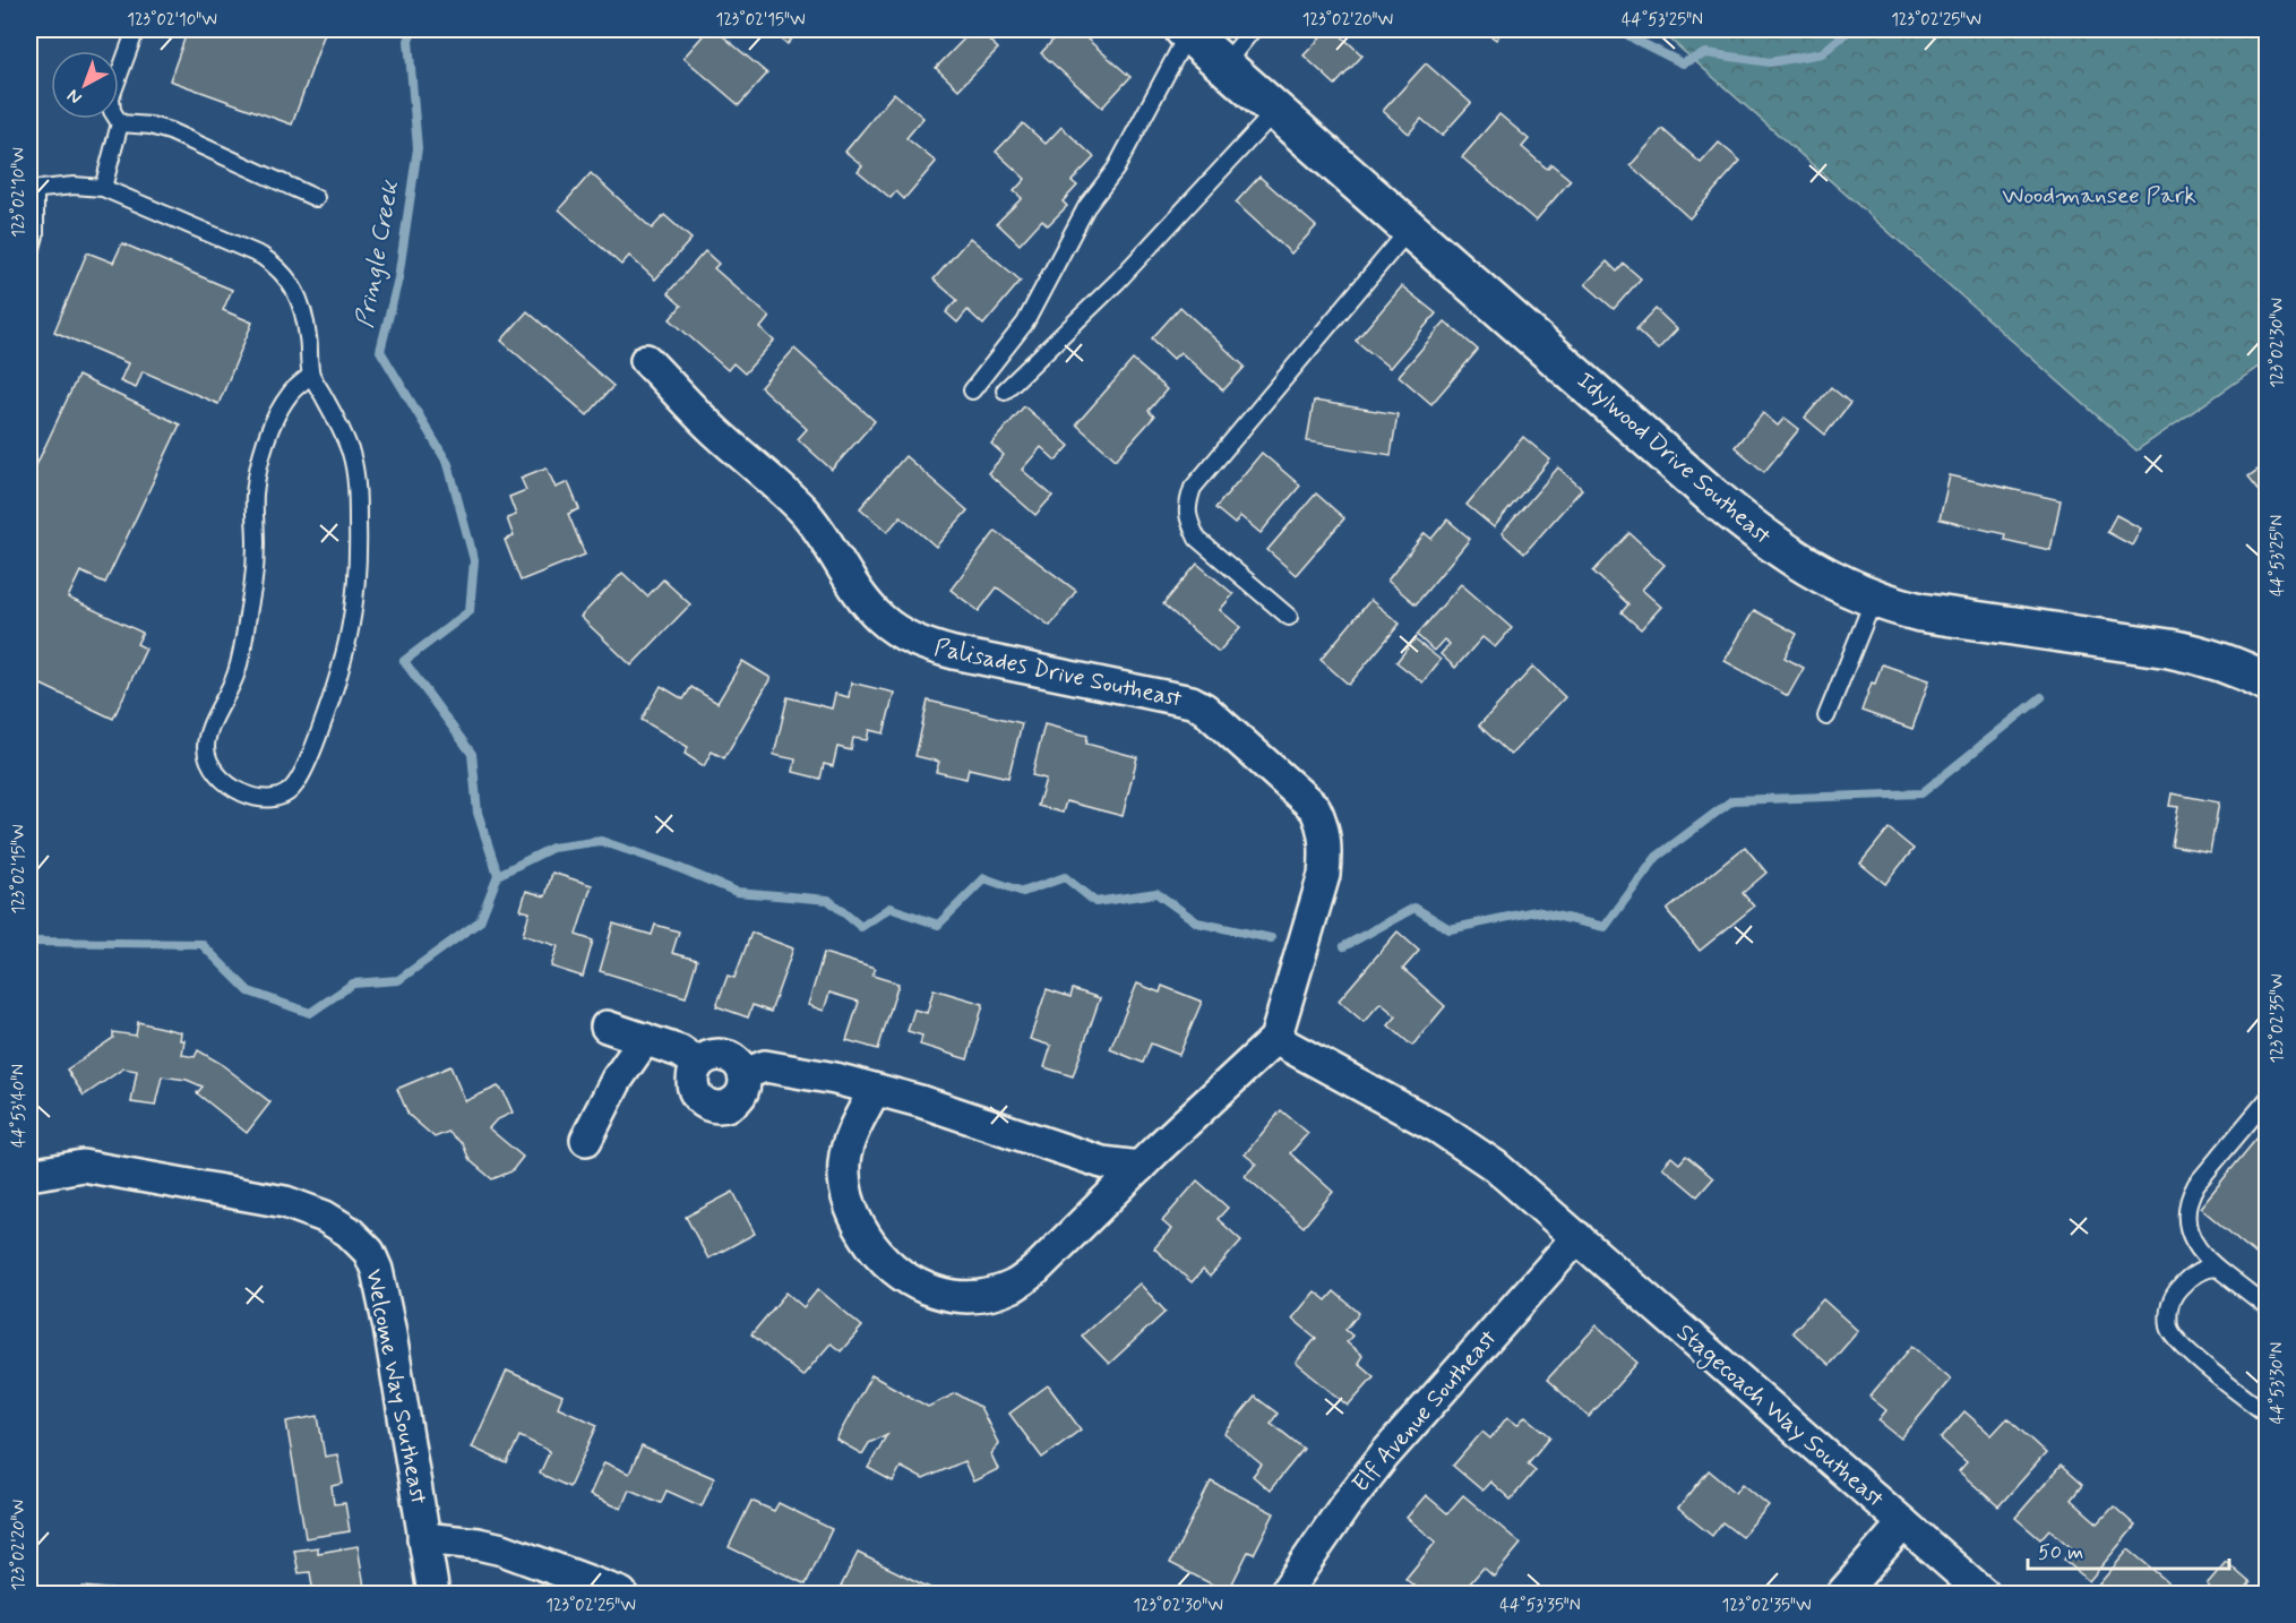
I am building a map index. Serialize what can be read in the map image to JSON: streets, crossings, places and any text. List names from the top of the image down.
{
  "streets": {
    "street": [
      "Idylwood Drive Southeast",
      "Palisades Drive Southeast",
      "Welcome Way Southeast",
      "Elf Avenue Southeast",
      "Stagecoach Way Southeast"
    ]
  },
  "crossings": [
    ["Palisades Drive Southeast", "Stagecoach Way Southeast"],
    ["Elf Avenue Southeast", "Stagecoach Way Southeast"]
  ],
  "water": ["Pringle Creek"],
  "parks": ["Woodmansee Park"],
  "scale_bar": "50 m",
  "north": "bottom left",
  "coordinates": [
    "123°02'10\"W",
    "123°02'15\"W",
    "123°02'20\"W",
    "44°53'25\"N",
    "123°02'25\"W",
    "123°02'30\"W",
    "123°02'35\"W",
    "44°53'40\"N",
    "44°53'30\"N",
    "44°53'35\"N"
  ]
}
